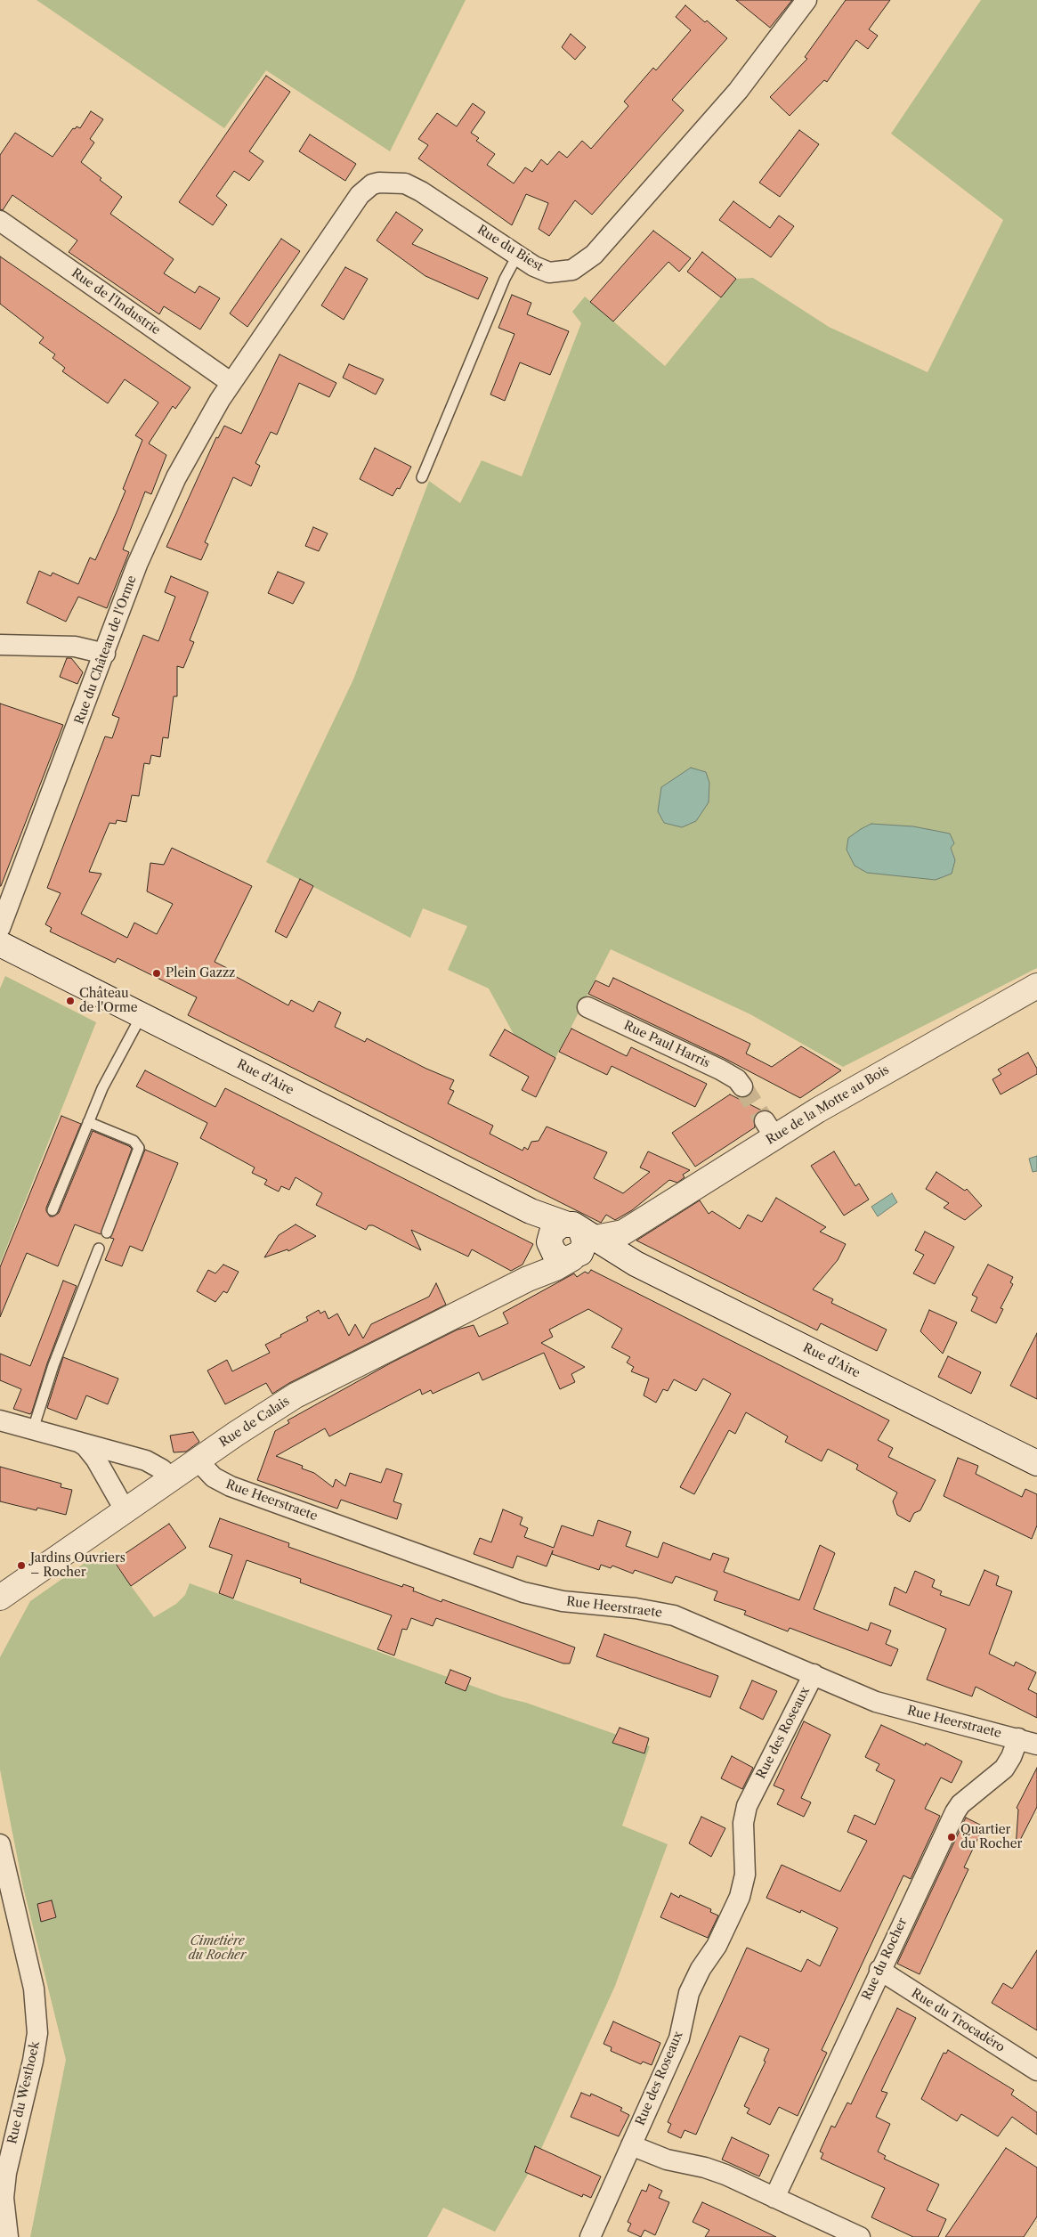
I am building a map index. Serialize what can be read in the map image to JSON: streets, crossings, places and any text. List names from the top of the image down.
{
  "streets": {
    "street": [
      "Rue du Biest",
      "Rue de l'Industrie",
      "Rue du Château de l'Orme",
      "Rue Paul Harris",
      "Rue d'Aire",
      "Rue de la Motte au Bois",
      "Rue de Calais",
      "Rue Heerstraete",
      "Rue des Roseaux",
      "Rue du Rocher",
      "Rue du Trocadéro",
      "Rue du Westhoek"
    ]
  },
  "crossings": [
    ["Rue du Biest", "Rue de l'Industrie"],
    ["Rue du Biest", "Rue du Château de l'Orme"],
    ["Rue de l'Industrie", "Rue du Château de l'Orme"],
    ["Rue d'Aire", "Rue de la Motte au Bois"],
    ["Rue d'Aire", "Rue de Calais"],
    ["Rue de la Motte au Bois", "Rue de Calais"],
    ["Rue de Calais", "Rue Heerstraete"],
    ["Rue Heerstraete", "Rue des Roseaux"],
    ["Rue Heerstraete", "Rue du Rocher"],
    ["Rue du Rocher", "Rue du Trocadéro"]
  ],
  "parks": ["Cimetière du Rocher"],
  "places": [
    "Plein Gazzz",
    "Château de l'Orme",
    "Jardins Ouvriers – Rocher",
    "Quartier du Rocher"
  ]
}
